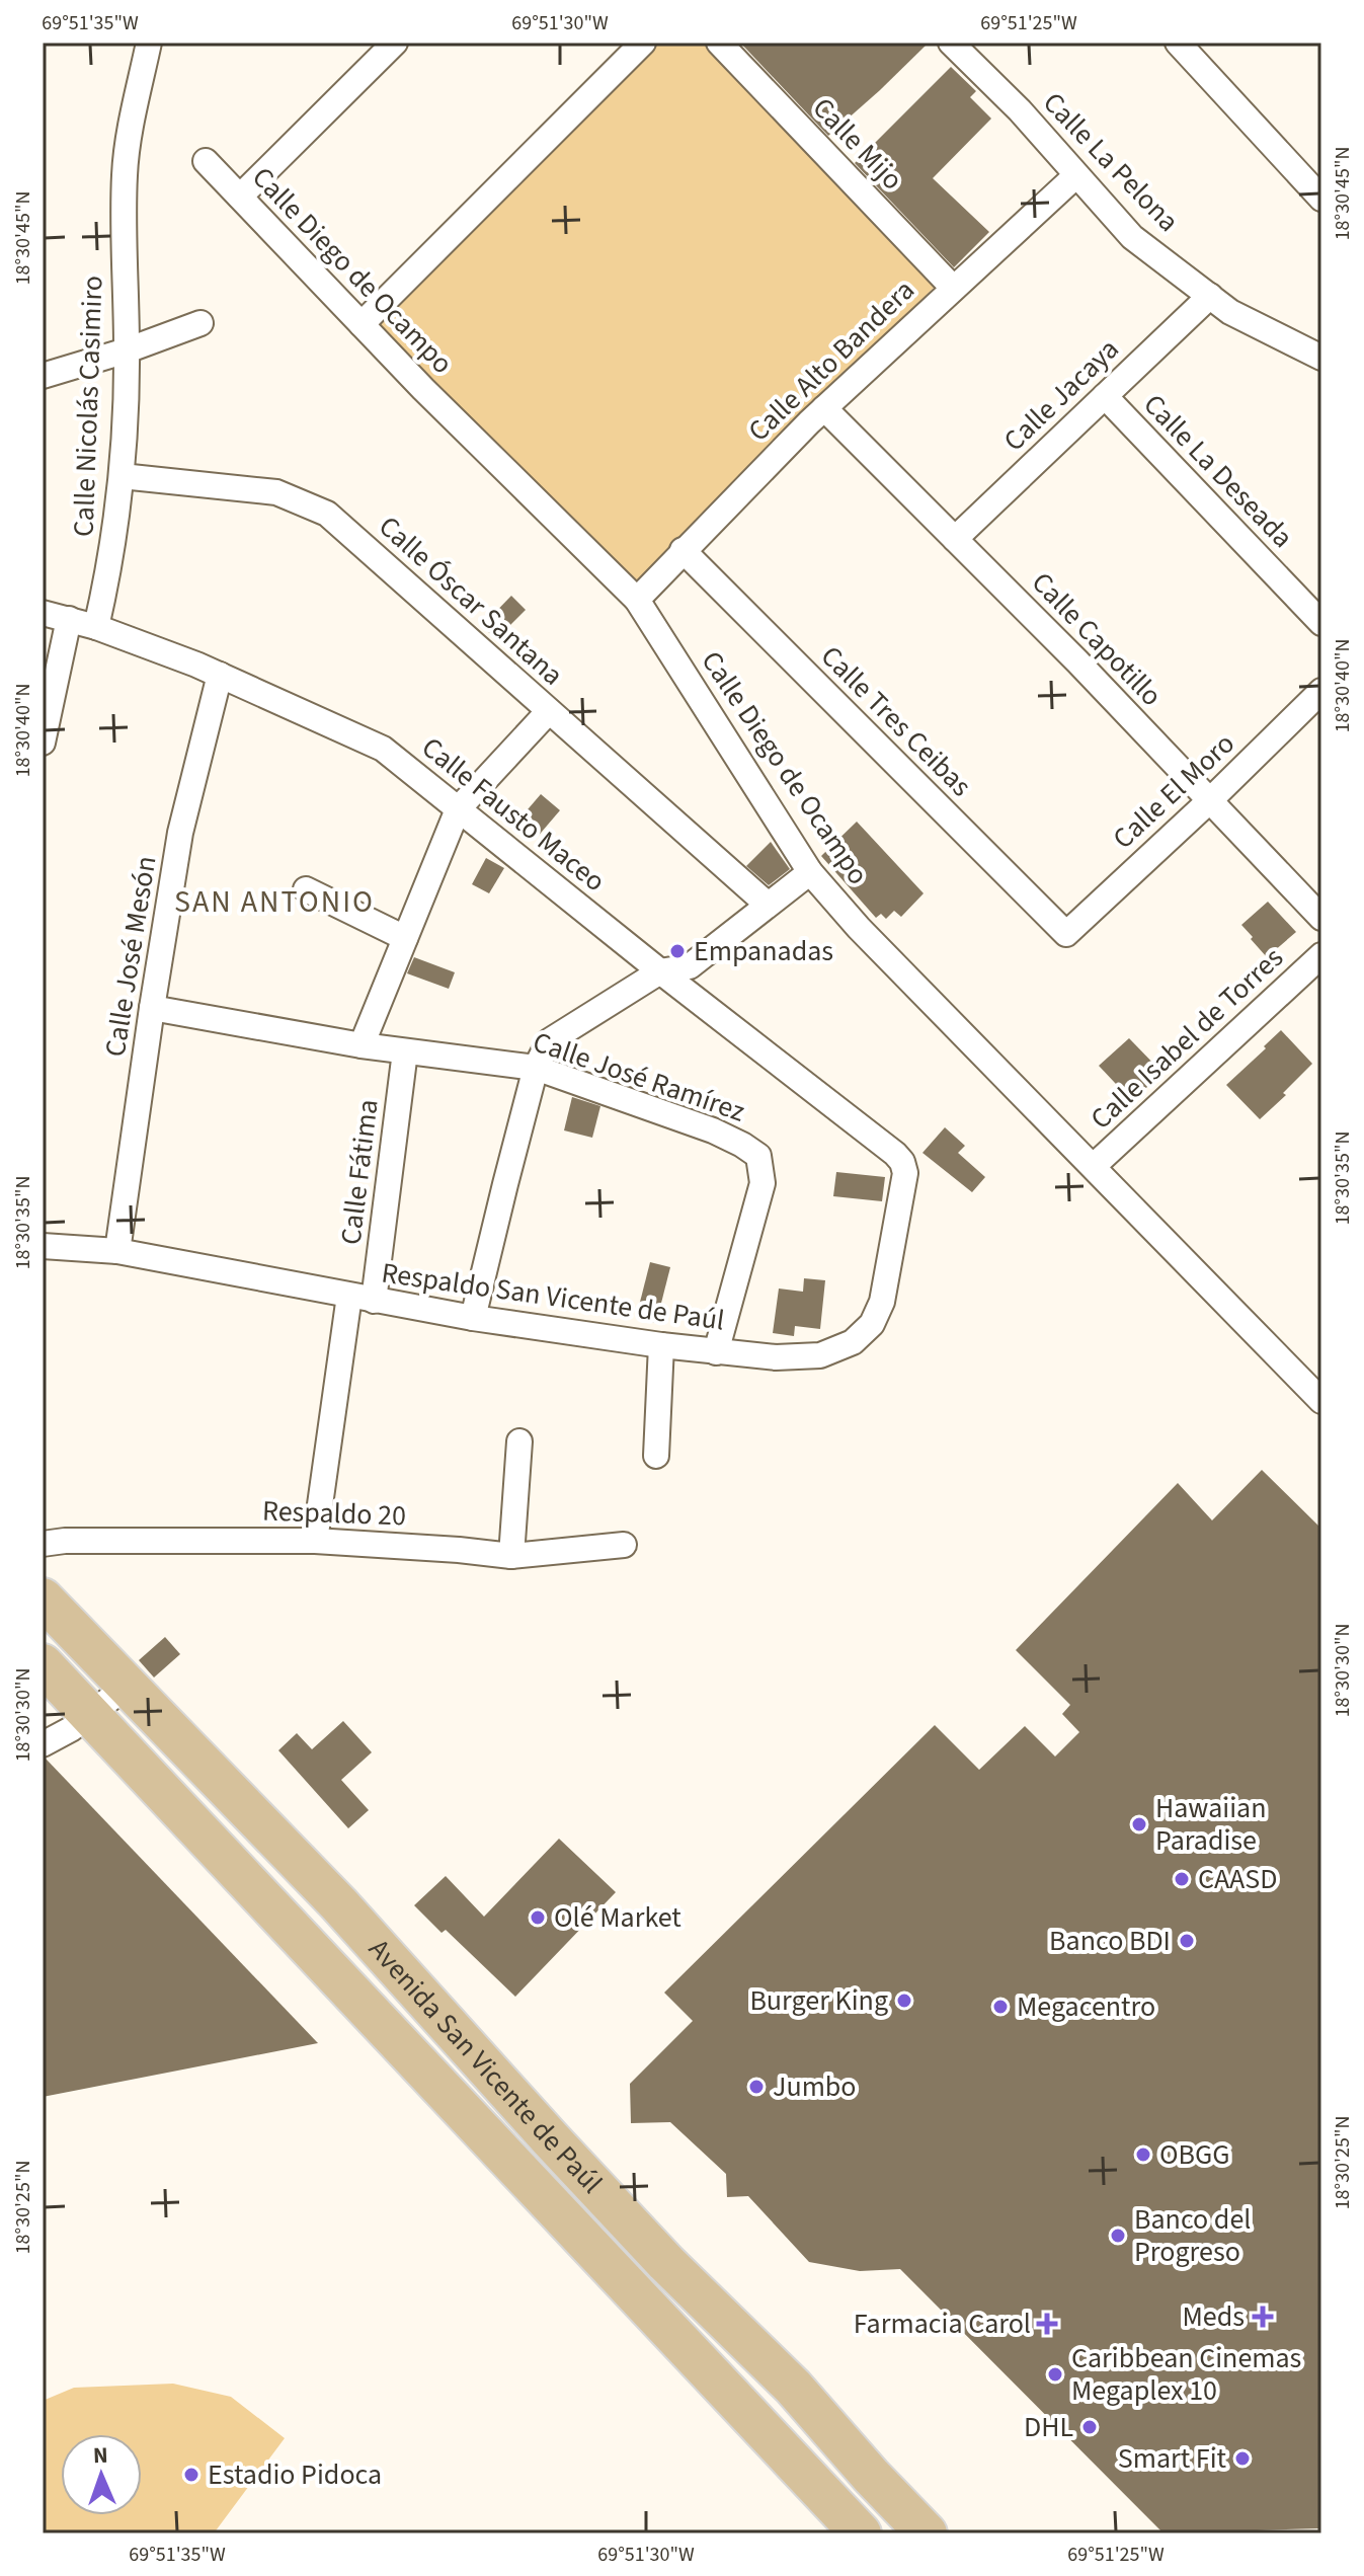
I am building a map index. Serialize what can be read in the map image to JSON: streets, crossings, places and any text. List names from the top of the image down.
{
  "streets": {
    "main road": ["Avenida San Vicente de Paúl"],
    "street": [
      "Calle Mijo",
      "Calle La Pelona",
      "Calle Diego de Ocampo",
      "Calle Alto Bandera",
      "Calle Jacaya",
      "Calle Nicolás Casimiro",
      "Calle La Deseada",
      "Calle Óscar Santana",
      "Calle Capotillo",
      "Calle Tres Ceibas",
      "Calle El Moro",
      "Calle Fausto Maceo",
      "Calle José Mesón",
      "Calle Isabel de Torres",
      "Calle José Ramírez",
      "Calle Fátima",
      "Respaldo San Vicente de Paúl",
      "Respaldo 20"
    ]
  },
  "crossings": [
    ["Calle Mijo", "Calle Alto Bandera"],
    ["Calle La Pelona", "Calle Alto Bandera"],
    ["Calle La Pelona", "Calle Jacaya"],
    ["Calle Diego de Ocampo", "Calle Alto Bandera"],
    ["Calle Diego de Ocampo", "Calle Isabel de Torres"],
    ["Calle Alto Bandera", "Calle Capotillo"],
    ["Calle Alto Bandera", "Calle Tres Ceibas"],
    ["Calle Jacaya", "Calle La Deseada"],
    ["Calle Jacaya", "Calle Capotillo"],
    ["Calle Nicolás Casimiro", "Calle Óscar Santana"],
    ["Calle Nicolás Casimiro", "Calle Fausto Maceo"],
    ["Calle Capotillo", "Calle El Moro"],
    ["Calle Tres Ceibas", "Calle El Moro"],
    ["Calle Fausto Maceo", "Calle José Mesón"],
    ["Calle Fausto Maceo", "Respaldo San Vicente de Paúl"],
    ["Calle José Mesón", "Calle José Ramírez"],
    ["Calle José Mesón", "Respaldo San Vicente de Paúl"],
    ["Calle José Ramírez", "Calle Fátima"],
    ["Calle José Ramírez", "Respaldo San Vicente de Paúl"],
    ["Calle Fátima", "Respaldo San Vicente de Paúl"],
    ["Calle Fátima", "Respaldo 20"]
  ],
  "districts": ["SAN ANTONIO"],
  "places": {
    "other": [
      "Empanadas",
      "Hawaiian Paradise",
      "CAASD",
      "Olé Market",
      "Banco BDI",
      "Burger King",
      "Megacentro",
      "Jumbo",
      "OBGG",
      "Banco del Progreso",
      "Caribbean Cinemas Megaplex 10",
      "DHL",
      "Smart Fit",
      "Estadio Pidoca"
    ],
    "health": ["Meds", "Farmacia Carol"]
  },
  "north": "top",
  "coordinates": [
    "69°51'35\"W",
    "69°51'30\"W",
    "69°51'25\"W",
    "18°30'45\"N",
    "18°30'40\"N",
    "18°30'35\"N",
    "18°30'30\"N",
    "18°30'25\"N"
  ]
}
